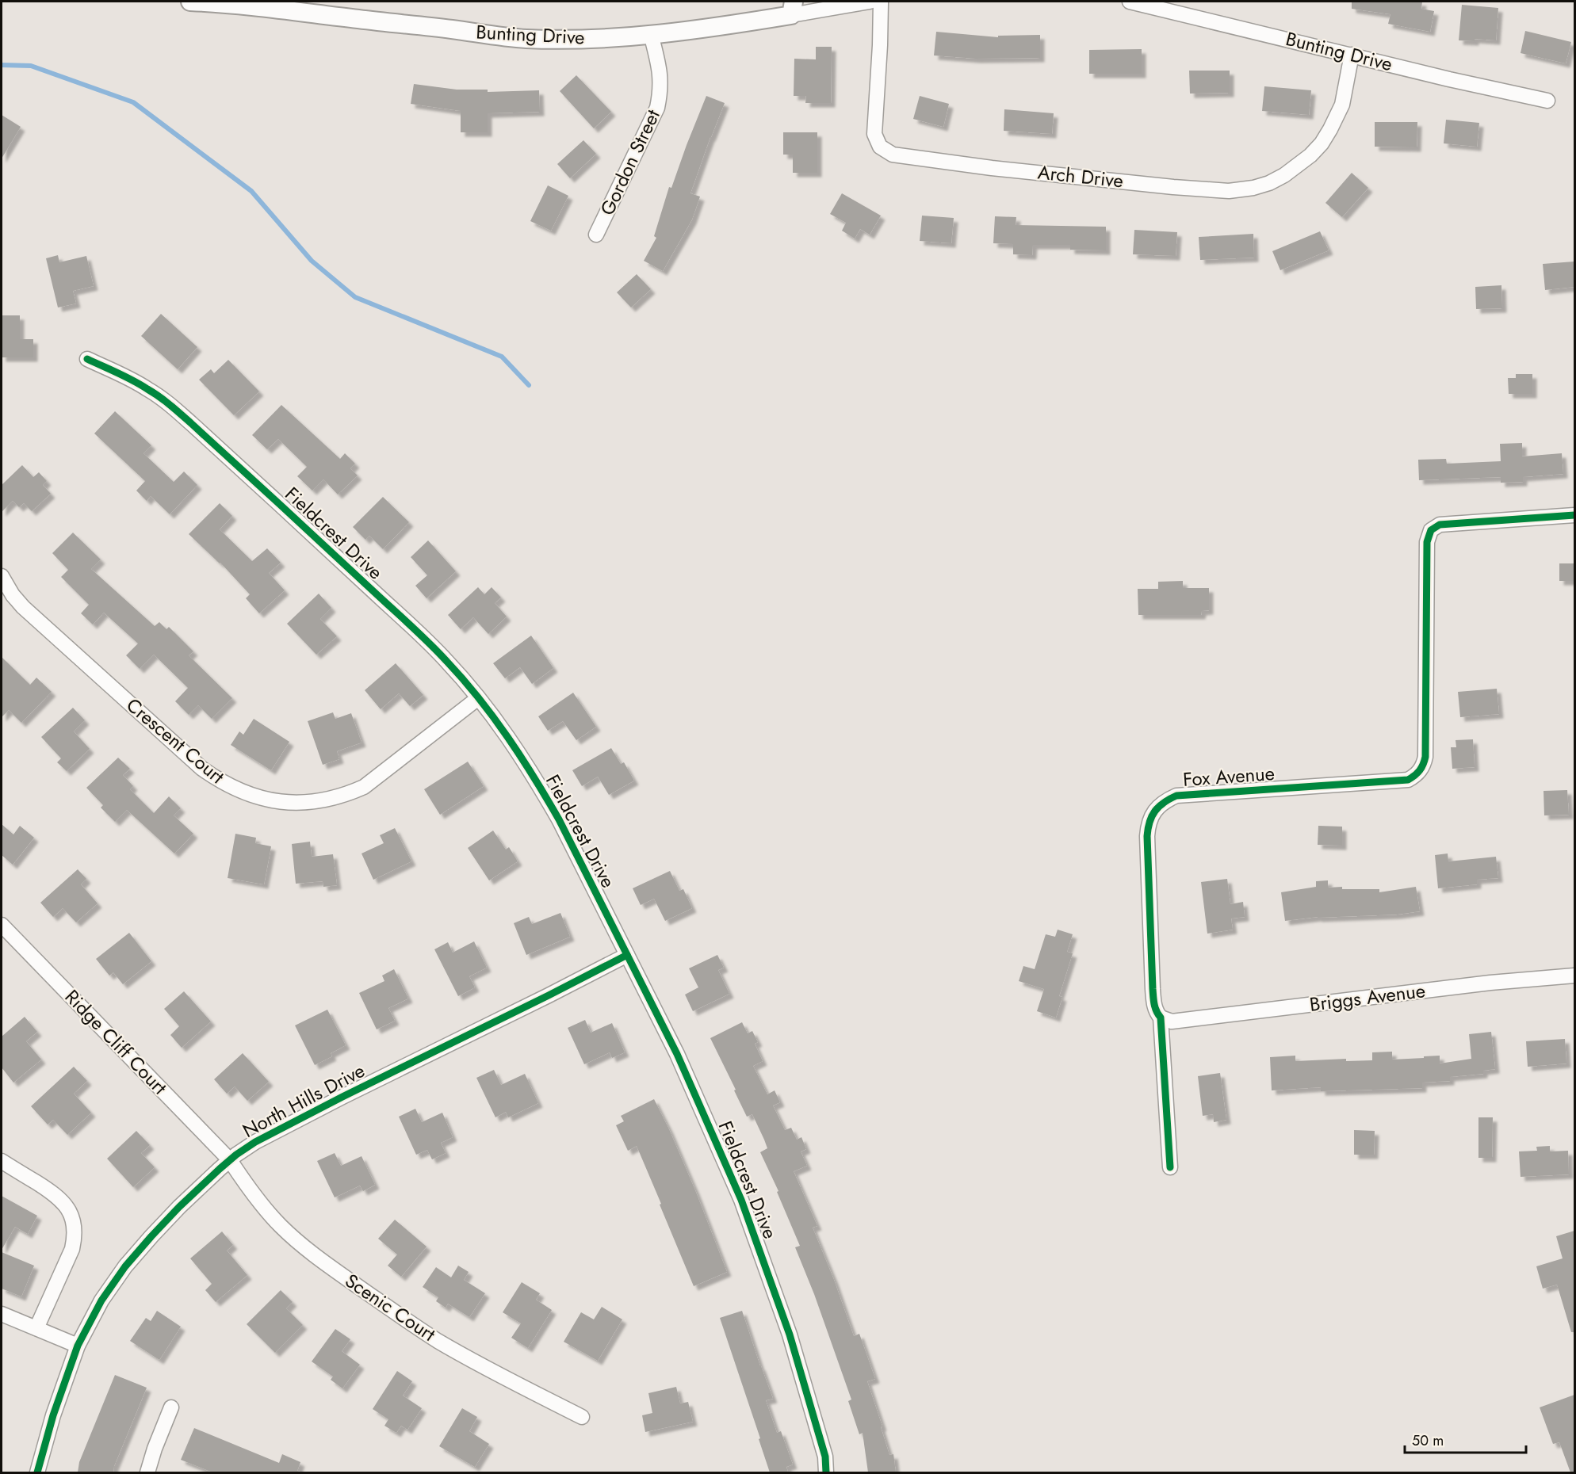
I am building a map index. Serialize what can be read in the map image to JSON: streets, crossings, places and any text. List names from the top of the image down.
{
  "streets": {
    "street": [
      "Bunting Drive",
      "Gordon Street",
      "Arch Drive",
      "Fieldcrest Drive",
      "Crescent Court",
      "Fox Avenue",
      "Briggs Avenue",
      "Ridge Cliff Court",
      "North Hills Drive",
      "Scenic Court"
    ]
  },
  "crossings": [
    ["Bunting Drive", "Gordon Street"],
    ["Bunting Drive", "Arch Drive"],
    ["Fieldcrest Drive", "Crescent Court"],
    ["Fieldcrest Drive", "North Hills Drive"],
    ["Fox Avenue", "Briggs Avenue"],
    ["Ridge Cliff Court", "North Hills Drive"],
    ["Ridge Cliff Court", "Scenic Court"],
    ["North Hills Drive", "Scenic Court"]
  ],
  "scale_bar": "50 m"
}
